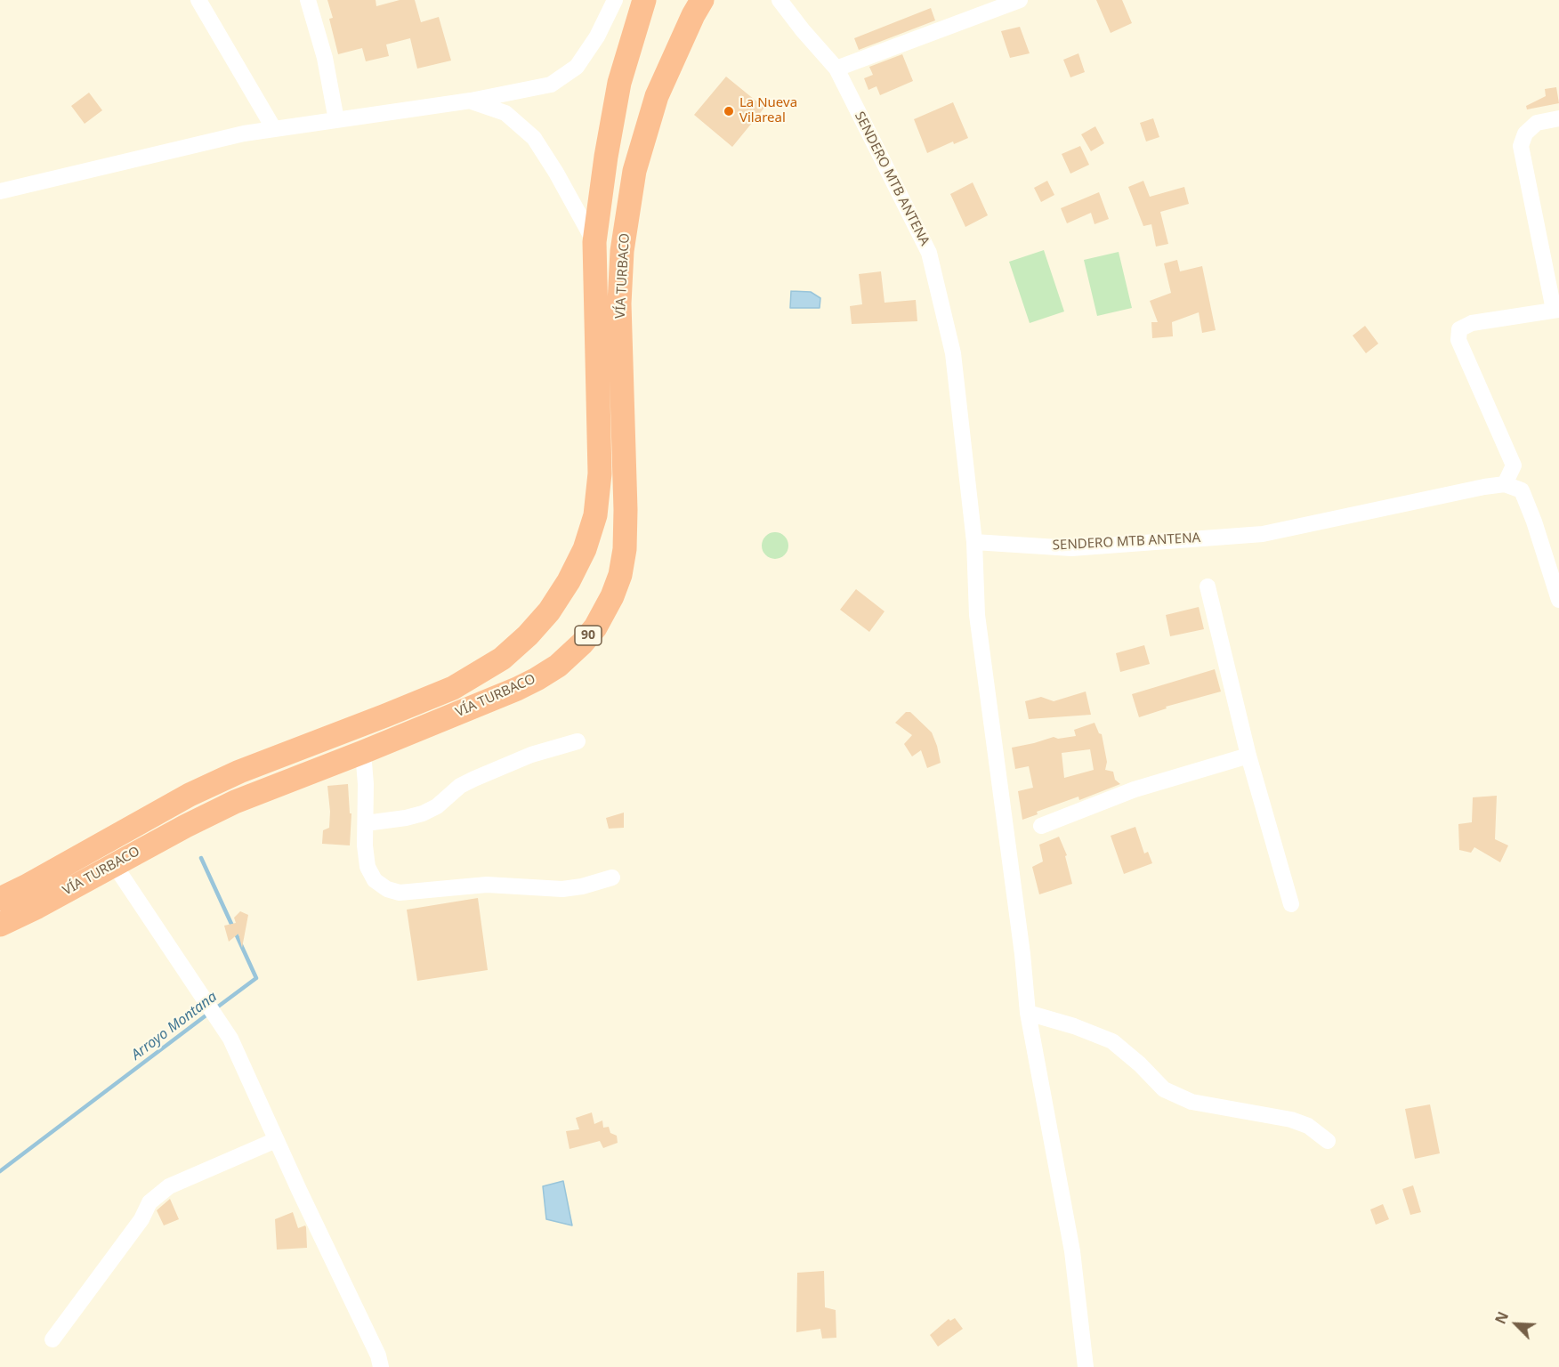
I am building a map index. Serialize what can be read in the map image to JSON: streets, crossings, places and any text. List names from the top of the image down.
{
  "streets": {
    "highway": ["VÍA TURBACO", "90"],
    "street": ["SENDERO MTB ANTENA"]
  },
  "water": ["Arroyo Montana"],
  "places": ["La Nueva Vilareal"],
  "north": "top left"
}
